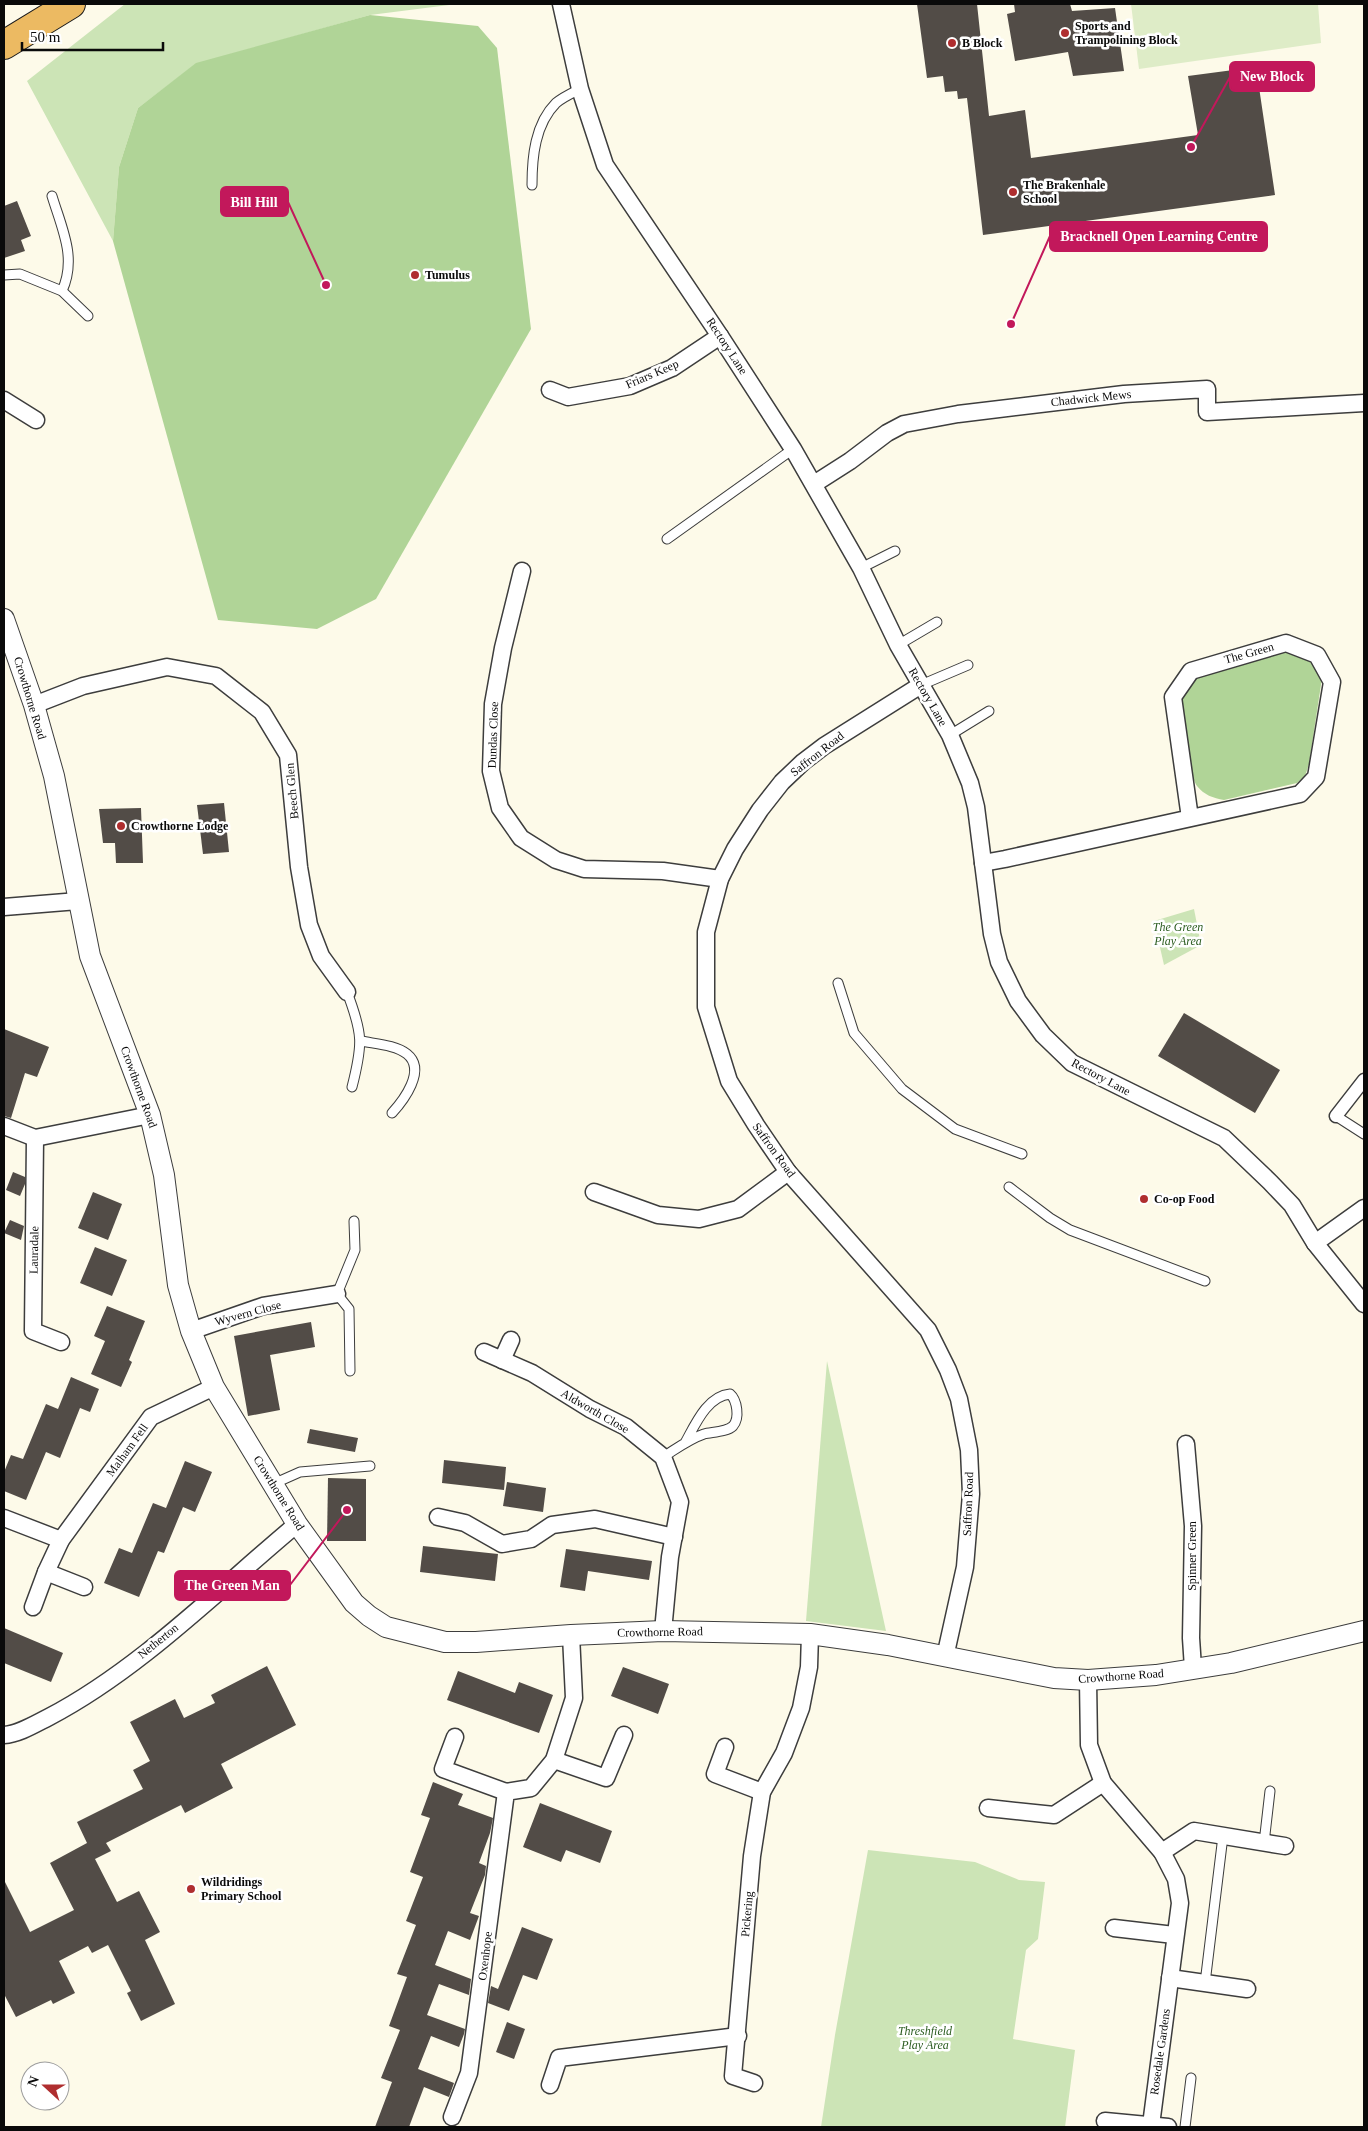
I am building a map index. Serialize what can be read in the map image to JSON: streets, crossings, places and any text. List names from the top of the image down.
{
  "streets": {
    "street": [
      "Rectory Lane",
      "Friars Keep",
      "Chadwick Mews",
      "The Green",
      "Crowthorne Road",
      "Dundas Close",
      "Saffron Road",
      "Beech Glen",
      "Lauradale",
      "Wyvern Close",
      "Aldworth Close",
      "Malham Fell",
      "Spinner Green",
      "Netherton",
      "Pickering",
      "Oxenhope",
      "Rosedale Gardens"
    ]
  },
  "crossings": [
    ["Rectory Lane", "Friars Keep"],
    ["Rectory Lane", "Chadwick Mews"],
    ["Rectory Lane", "The Green"],
    ["Rectory Lane", "Saffron Road"],
    ["Crowthorne Road", "Saffron Road"],
    ["Crowthorne Road", "Beech Glen"],
    ["Crowthorne Road", "Wyvern Close"],
    ["Crowthorne Road", "Malham Fell"],
    ["Crowthorne Road", "Spinner Green"],
    ["Crowthorne Road", "Netherton"],
    ["Crowthorne Road", "Pickering"],
    ["Crowthorne Road", "Rosedale Gardens"],
    ["Dundas Close", "Saffron Road"]
  ],
  "parks": ["The Green Play Area", "Threshfield Play Area"],
  "places": [
    "Sports and Trampolining Block",
    "B Block",
    "New Block",
    "The Brakenhale School",
    "Tumulus",
    "Bill Hill",
    "Bracknell Open Learning Centre",
    "Crowthorne Lodge",
    "Co-op Food",
    "The Green Man",
    "Wildridings Primary School"
  ],
  "scale_bar": "50 m",
  "north": "left"
}
